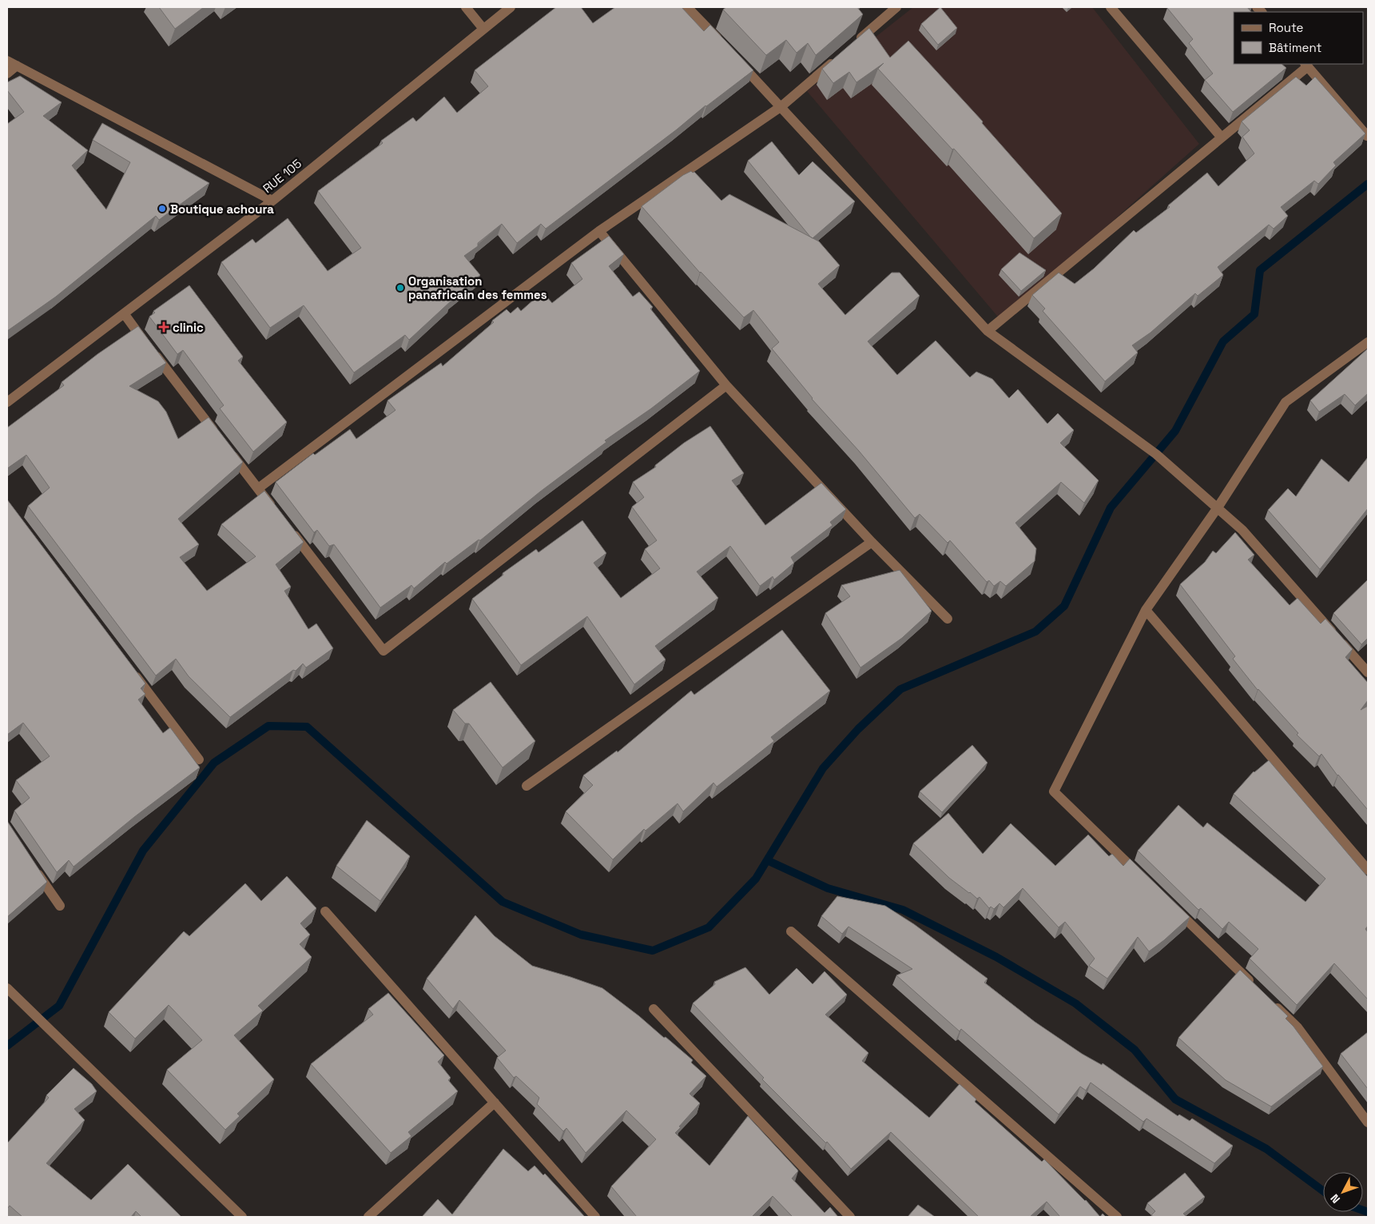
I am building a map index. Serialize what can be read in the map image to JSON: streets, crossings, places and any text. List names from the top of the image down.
{
  "streets": {
    "street": ["RUE 105"]
  },
  "places": {
    "other": ["Boutique achoura", "Organisation panafricain des femmes"],
    "health": ["clinic"]
  },
  "legend": ["Route", "Bâtiment"],
  "north": "bottom left"
}
